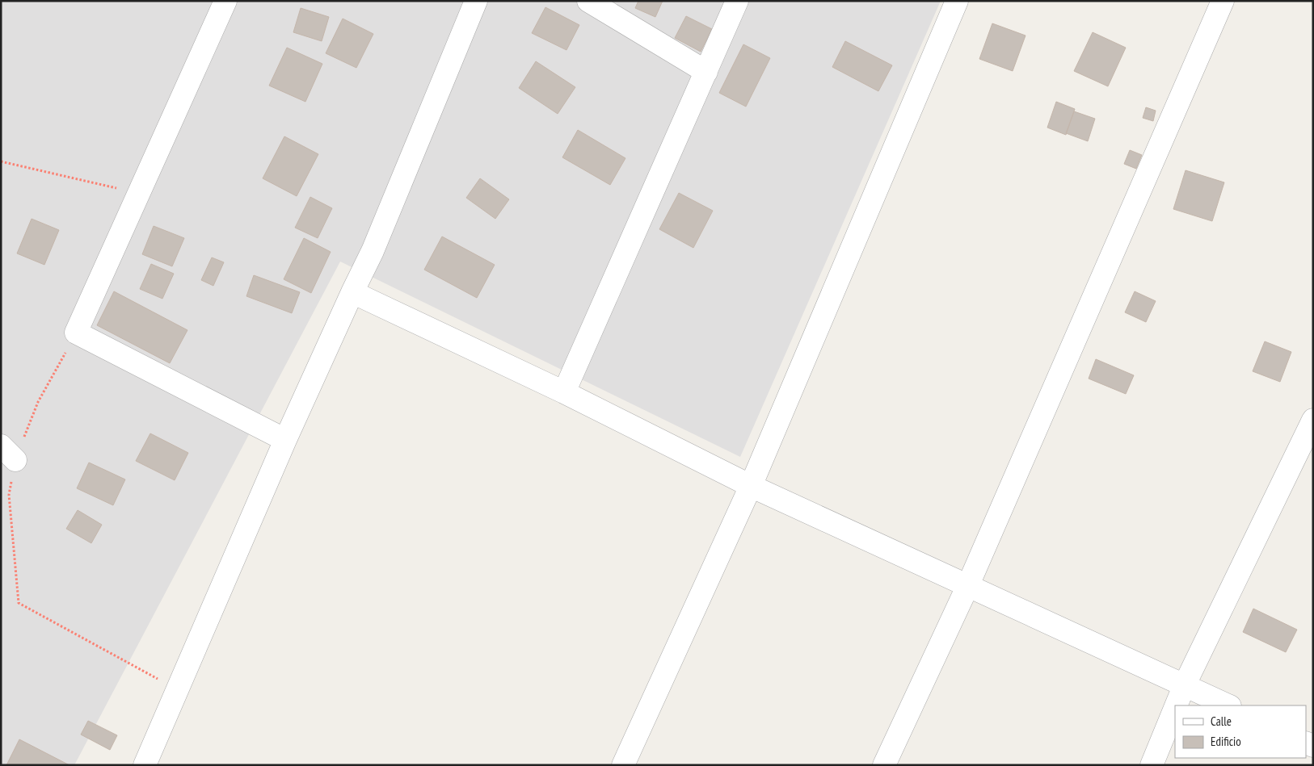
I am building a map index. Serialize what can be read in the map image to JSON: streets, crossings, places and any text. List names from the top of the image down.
{
  "legend": ["Calle", "Edificio"]
}
